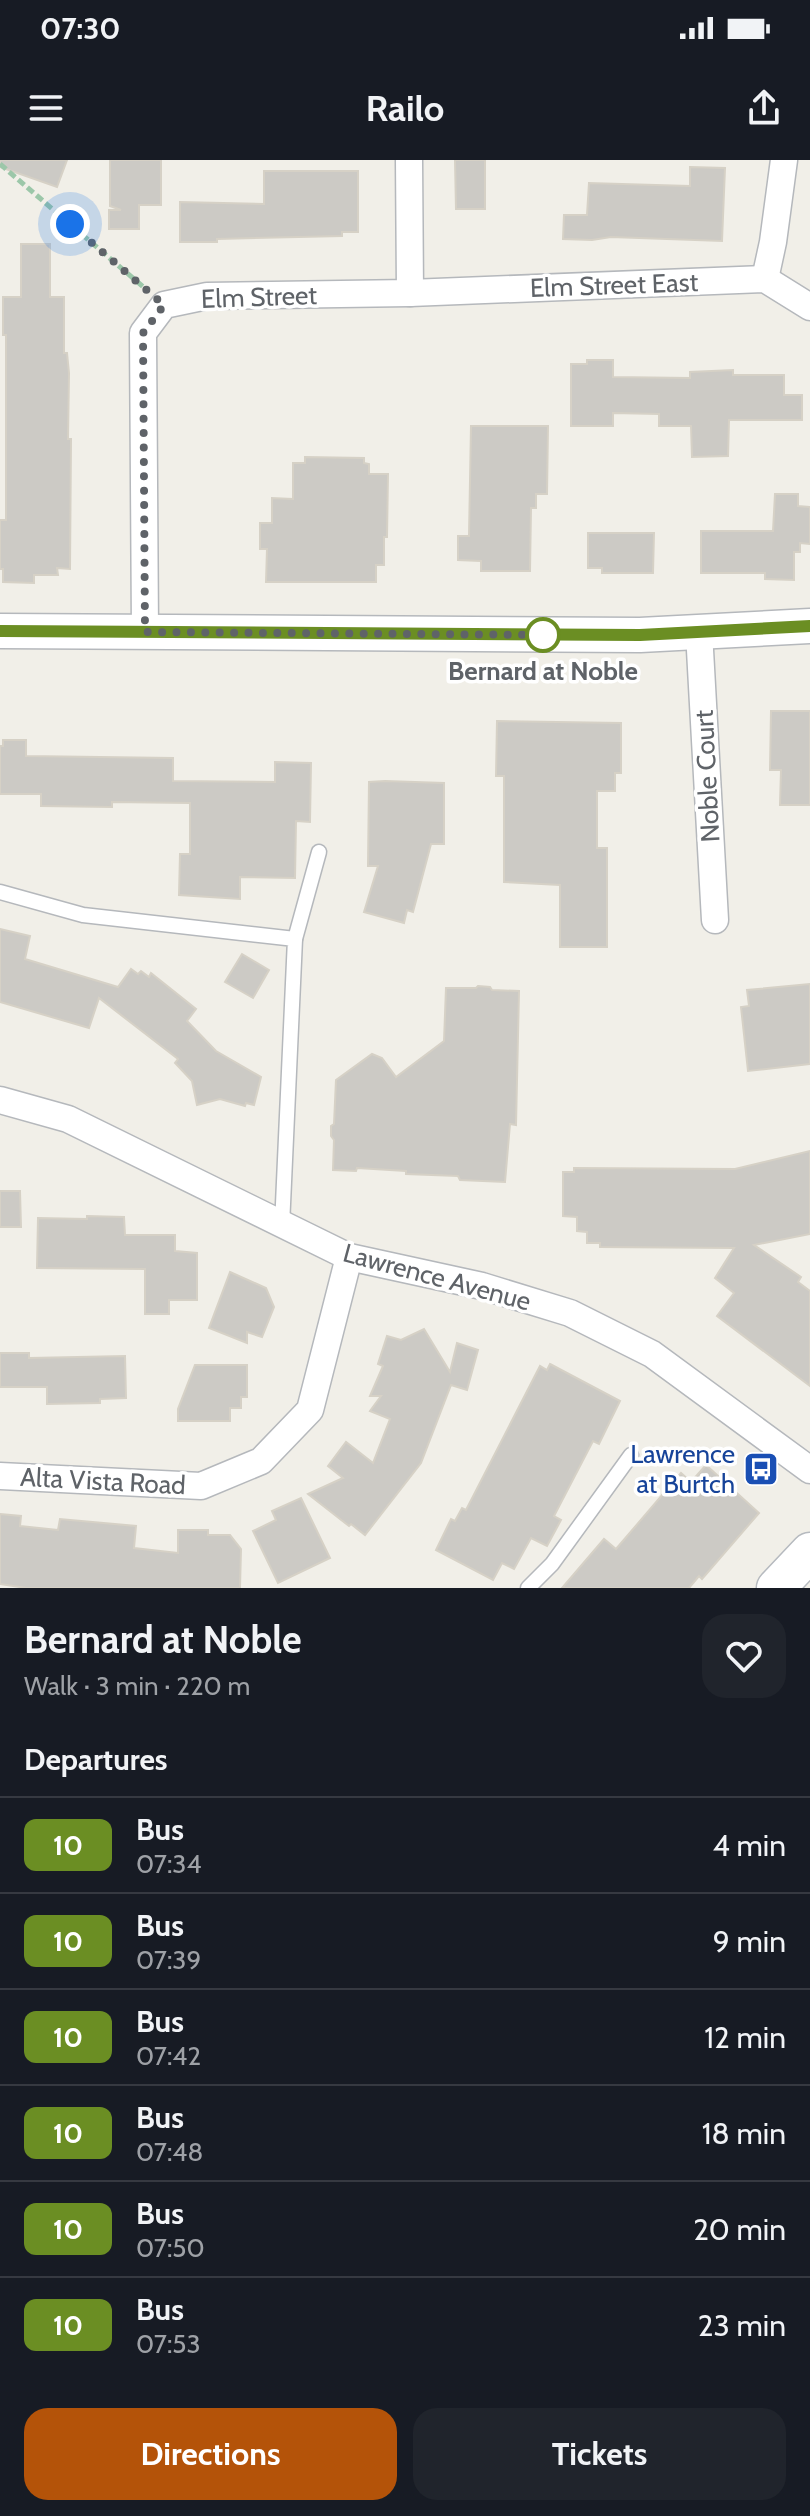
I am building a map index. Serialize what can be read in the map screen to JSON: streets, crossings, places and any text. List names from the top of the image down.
{
  "streets": {
    "street": [
      "Elm Street East",
      "Elm Street",
      "Noble Court",
      "Lawrence Avenue",
      "Alta Vista Road"
    ]
  },
  "crossings": [
    ["Elm Street East", "Elm Street"],
    ["Lawrence Avenue", "Alta Vista Road"]
  ],
  "places": {
    "other": ["Bernard at Noble"],
    "bus stop": ["Lawrence at Burtch"]
  },
  "lines": ["bus line 10"],
  "page": {
    "status": "07:30",
    "header": "Railo",
    "heading": [
      ["Bernard at Noble", "Walk · 3 min · 220 m"],
      "Departures"
    ],
    "list": [
      {
        "mark": "10",
        "name": "Bus",
        "note": "07:34",
        "value": "4 min"
      },
      {
        "mark": "10",
        "name": "Bus",
        "note": "07:39",
        "value": "9 min"
      },
      {
        "mark": "10",
        "name": "Bus",
        "note": "07:42",
        "value": "12 min"
      },
      {
        "mark": "10",
        "name": "Bus",
        "note": "07:48",
        "value": "18 min"
      },
      {
        "mark": "10",
        "name": "Bus",
        "note": "07:50",
        "value": "20 min"
      },
      {
        "mark": "10",
        "name": "Bus",
        "note": "07:53",
        "value": "23 min"
      }
    ],
    "buttons": ["Directions", "Tickets"]
  }
}
